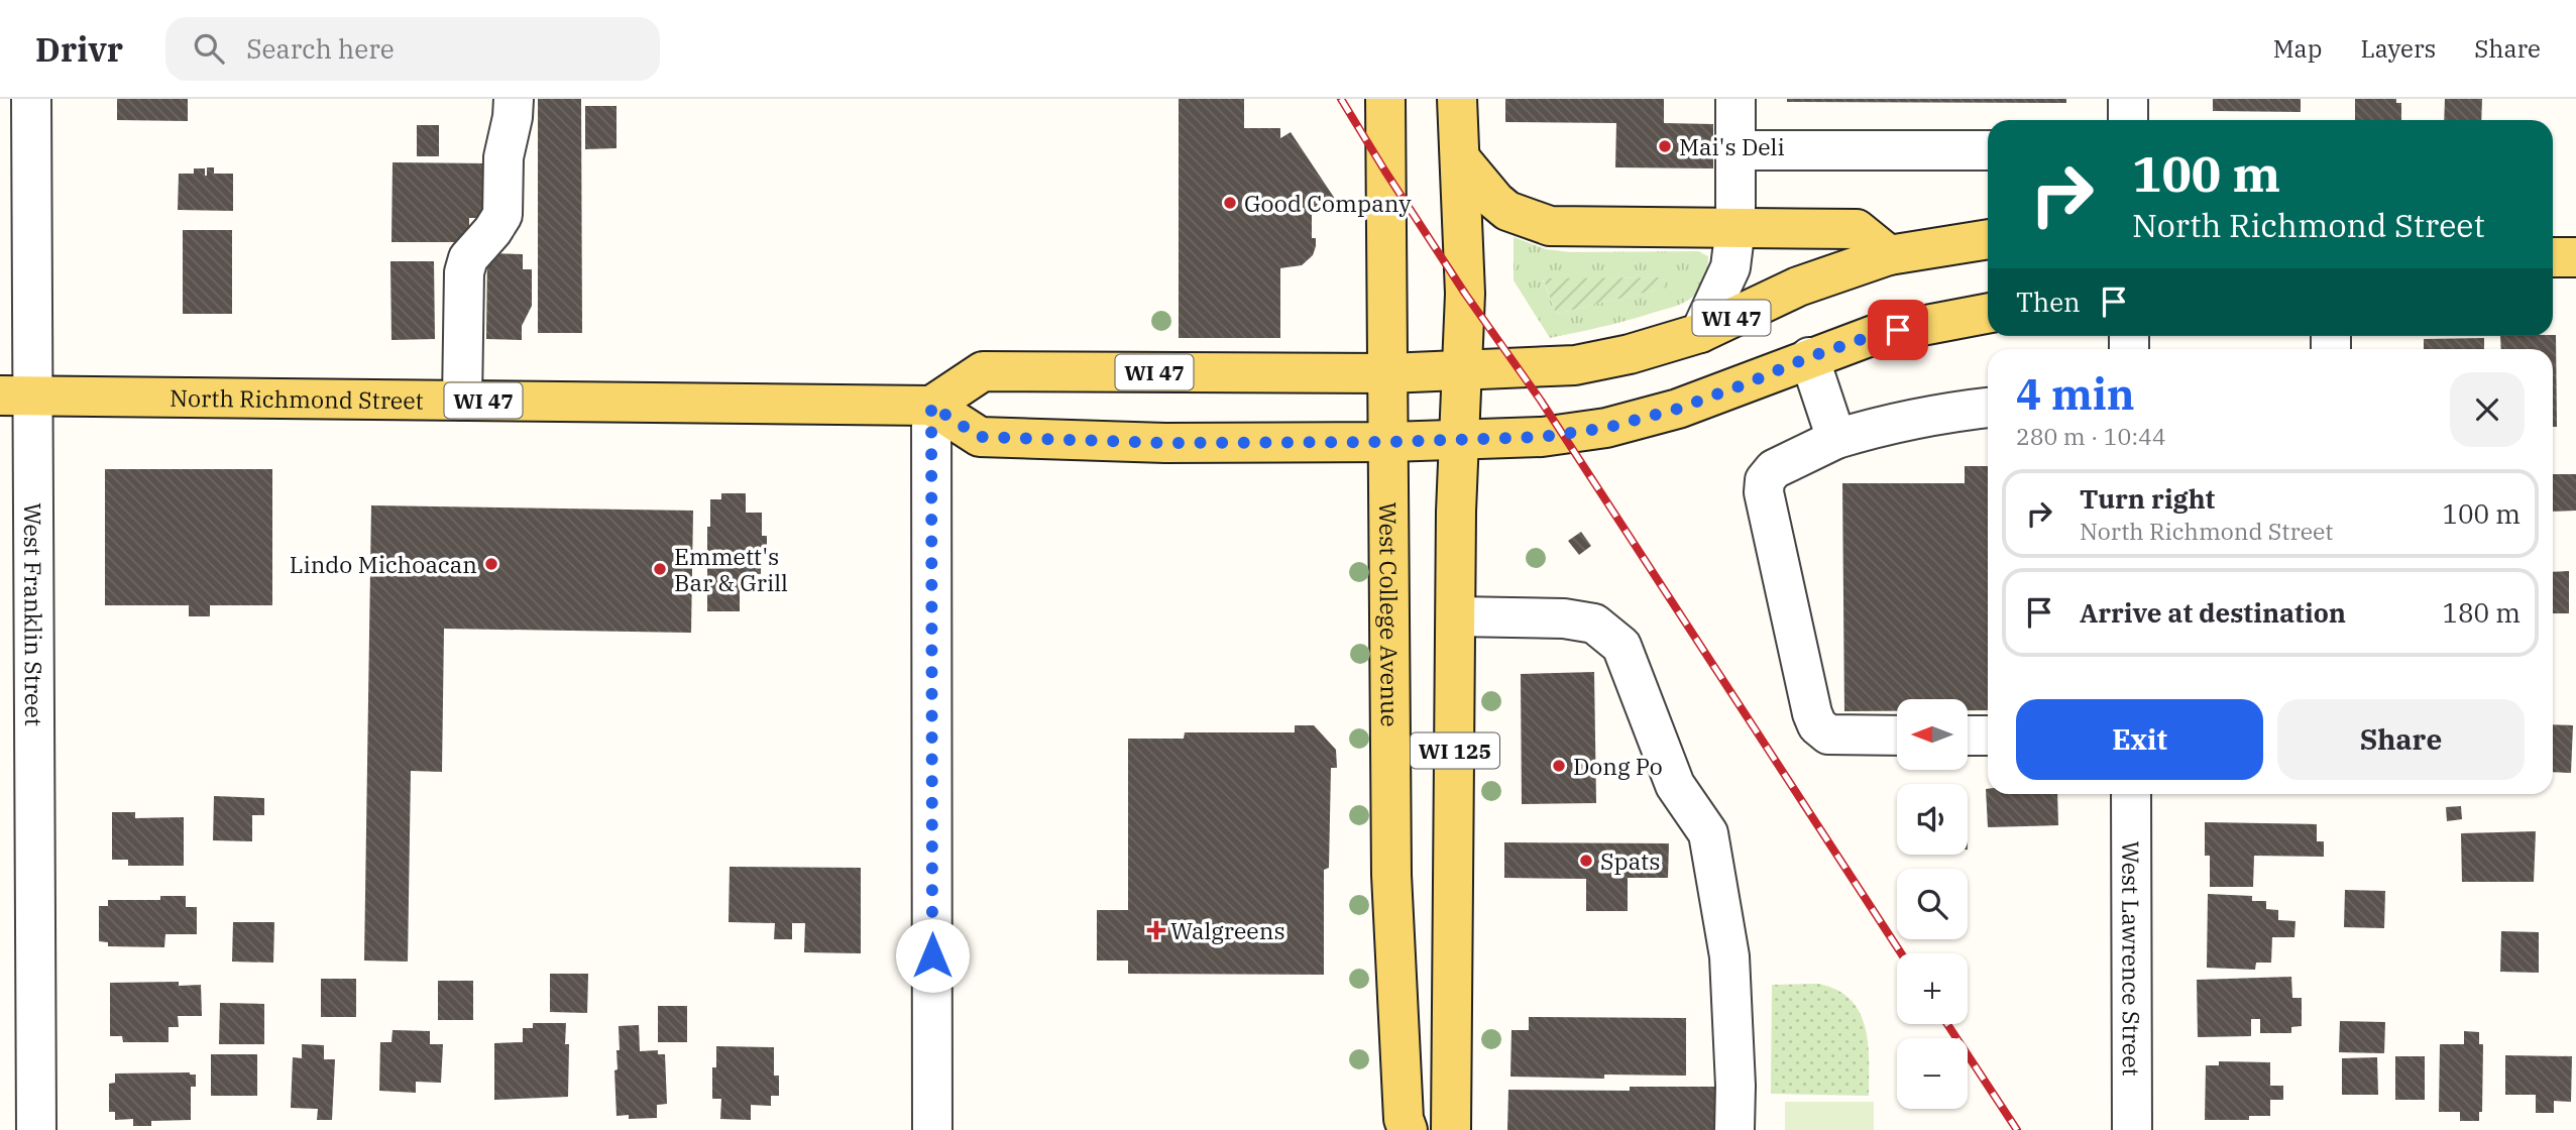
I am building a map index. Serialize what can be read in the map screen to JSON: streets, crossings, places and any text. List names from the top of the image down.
{
  "streets": {
    "main road": [
      "WI 47",
      "North Richmond Street",
      "West College Avenue",
      "WI 125"
    ],
    "street": ["West Franklin Street", "West Lawrence Street"]
  },
  "crossings": [
    ["WI 47", "North Richmond Street"],
    ["WI 47", "West College Avenue"],
    ["WI 47", "WI 125"],
    ["North Richmond Street", "West Franklin Street"]
  ],
  "places": {
    "other": [
      "Mai's Deli",
      "Good Company",
      "Lindo Michoacan",
      "Emmett's Bar & Grill",
      "Dong Po",
      "Spats"
    ],
    "health": ["Walgreens"]
  },
  "north": "left",
  "page": {
    "header": "Drivr",
    "search": "Search here",
    "nav": ["Map", "Layers", "Share"],
    "turn": ["100 m", "North Richmond Street"],
    "then": "Then",
    "heading": ["4 min", "280 m · 10:44"],
    "list": [
      {
        "name": "Turn right",
        "note": "North Richmond Street",
        "value": "100 m"
      },
      {
        "name": "Arrive at destination",
        "value": "180 m"
      }
    ],
    "buttons": ["Exit", "Share"],
    "map_buttons": ["+", "−"]
  }
}
